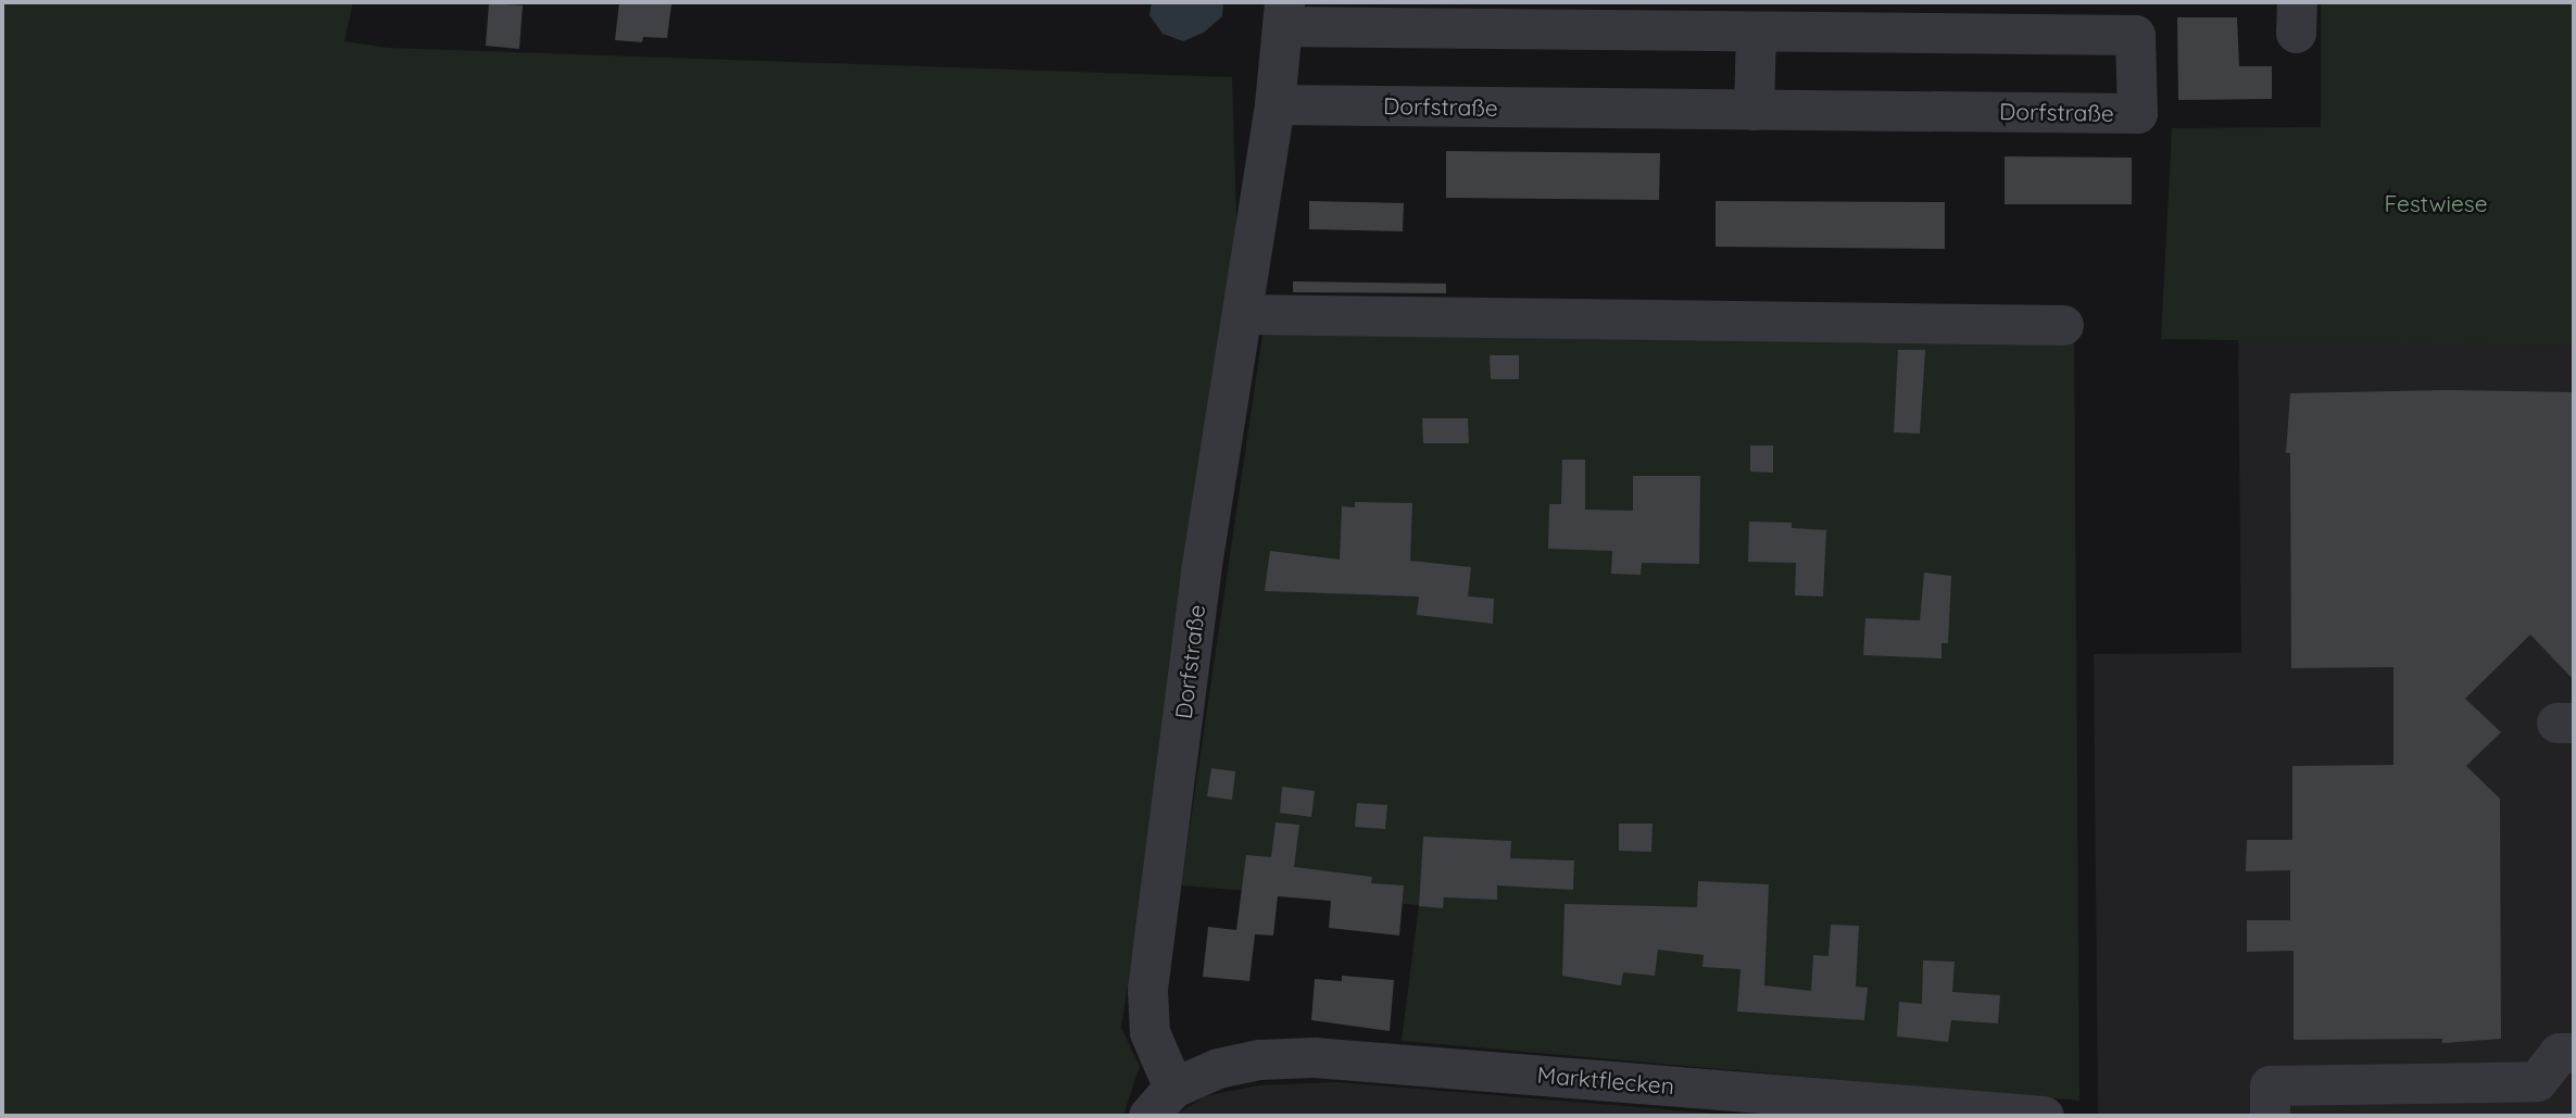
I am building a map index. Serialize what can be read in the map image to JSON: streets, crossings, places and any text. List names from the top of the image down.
{
  "streets": {
    "street": ["Dorfstraße", "Marktflecken"]
  },
  "crossings": [
    ["Dorfstraße", "Marktflecken"]
  ],
  "parks": ["Festwiese"]
}
